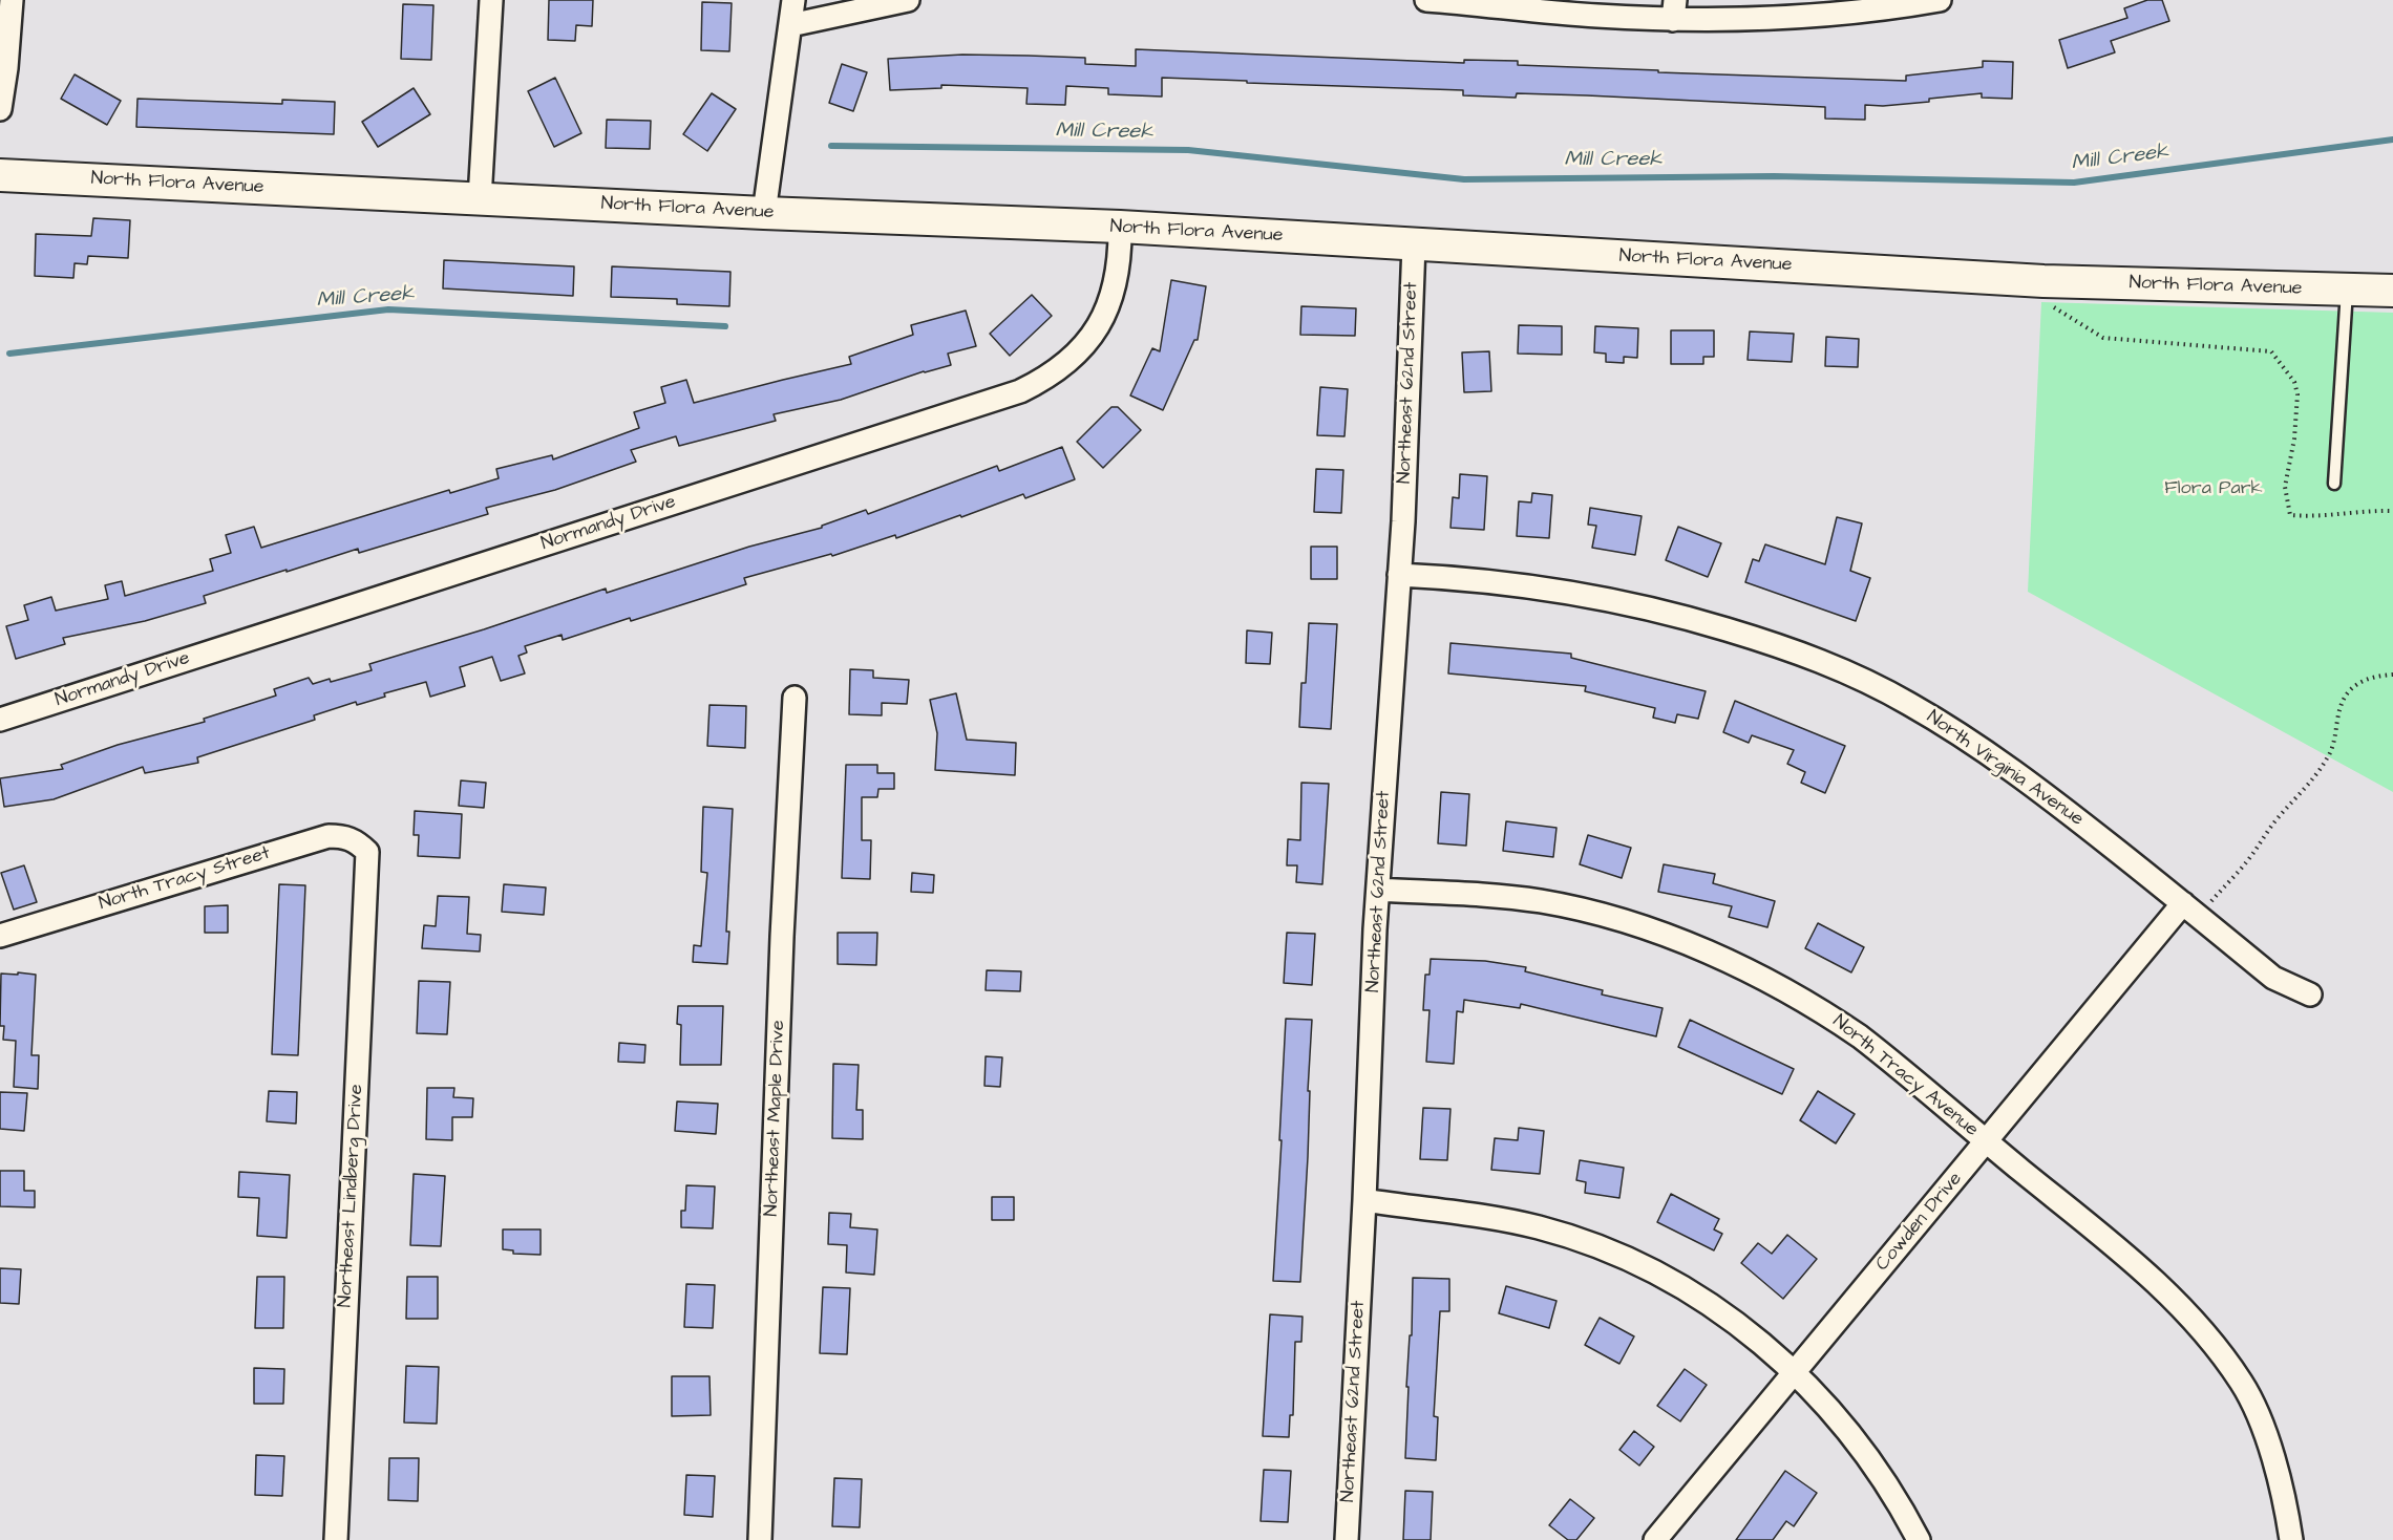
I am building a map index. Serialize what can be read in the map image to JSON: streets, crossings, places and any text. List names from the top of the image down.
{
  "streets": {
    "street": [
      "North Flora Avenue",
      "Northeast 62nd Street",
      "Normandy Drive",
      "North Virginia Avenue",
      "North Tracy Street",
      "North Tracy Avenue",
      "Northeast Maple Drive",
      "Northeast Lindberg Drive",
      "Cowden Drive"
    ]
  },
  "crossings": [
    ["North Flora Avenue", "Northeast 62nd Street"],
    ["North Flora Avenue", "Normandy Drive"],
    ["Northeast 62nd Street", "North Virginia Avenue"],
    ["Northeast 62nd Street", "North Tracy Avenue"],
    ["North Virginia Avenue", "Cowden Drive"],
    ["North Tracy Street", "Northeast Lindberg Drive"],
    ["North Tracy Avenue", "Cowden Drive"]
  ],
  "water": ["Mill Creek"],
  "parks": ["Flora Park"]
}
